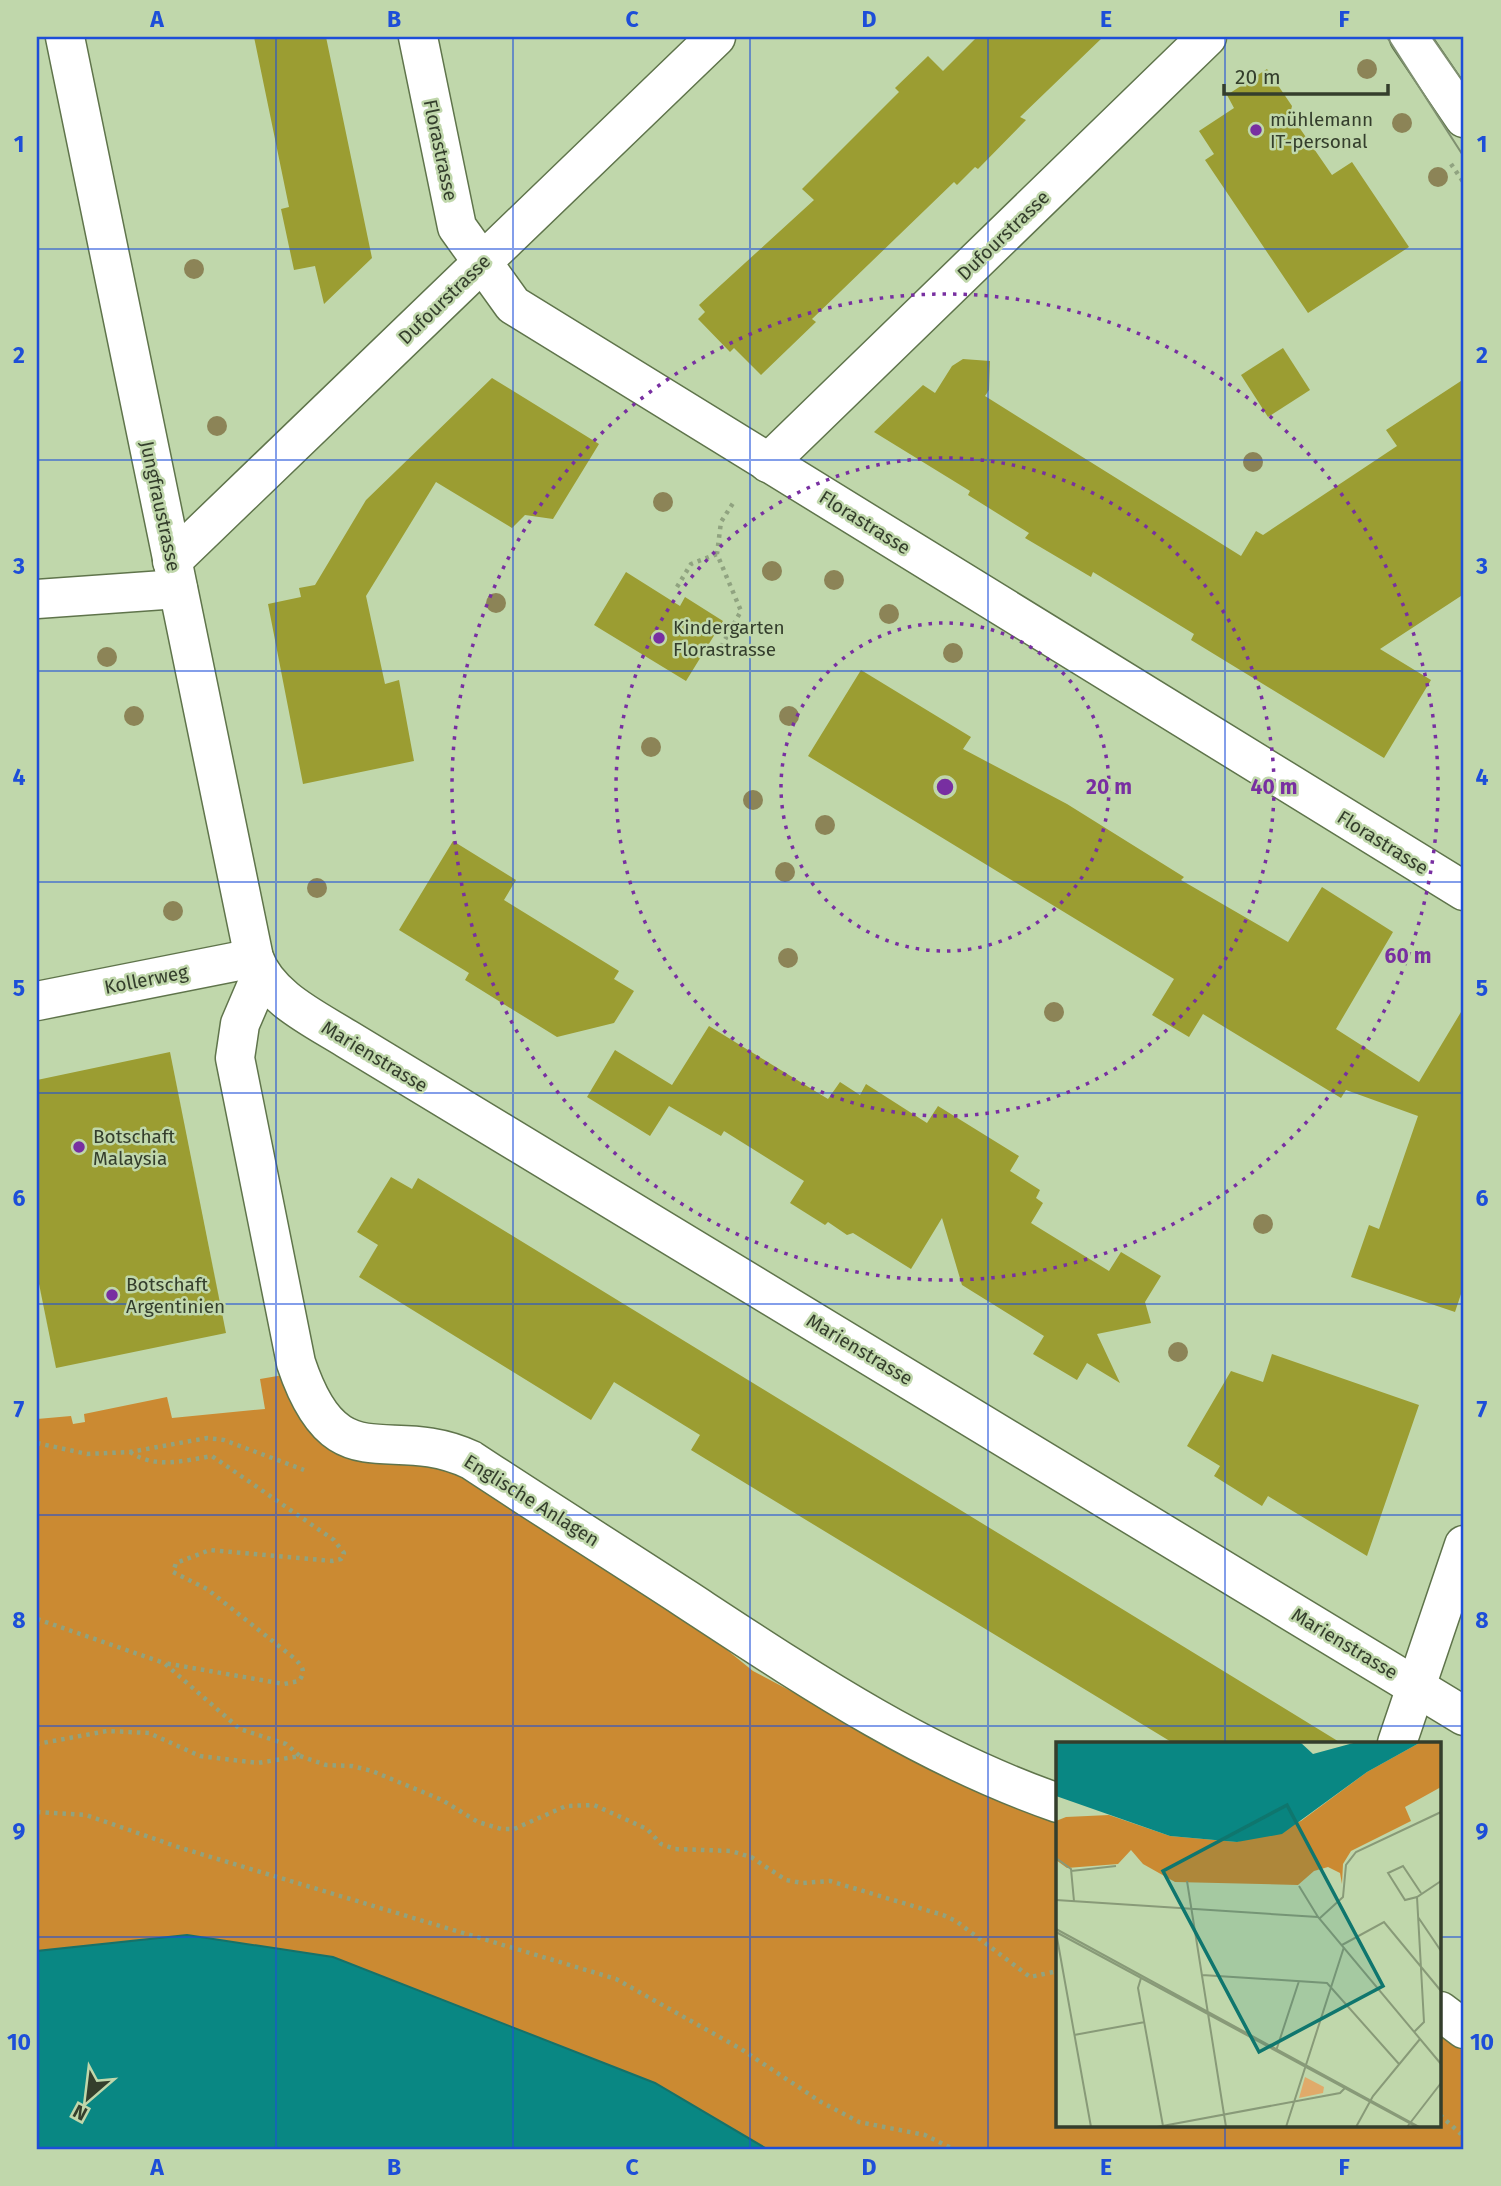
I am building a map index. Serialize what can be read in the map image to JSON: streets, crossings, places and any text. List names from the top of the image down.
{
  "streets": {
    "street": [
      "Florastrasse",
      "Dufourstrasse",
      "Jungfraustrasse",
      "Kollerweg",
      "Marienstrasse",
      "Englische Anlagen"
    ]
  },
  "crossings": [
    ["Florastrasse", "Dufourstrasse"],
    ["Dufourstrasse", "Jungfraustrasse"],
    ["Jungfraustrasse", "Kollerweg"],
    ["Jungfraustrasse", "Marienstrasse"],
    ["Jungfraustrasse", "Englische Anlagen"],
    ["Kollerweg", "Marienstrasse"],
    ["Kollerweg", "Englische Anlagen"],
    ["Marienstrasse", "Englische Anlagen"]
  ],
  "places": [
    "mühlemann IT-personal",
    "Kindergarten Florastrasse",
    "Botschaft Malaysia",
    "Botschaft Argentinien"
  ],
  "scale_bar": "20 m",
  "north": "bottom left",
  "grid": {
    "columns": [
      "A",
      "B",
      "C",
      "D",
      "E",
      "F"
    ],
    "rows": [
      "1",
      "2",
      "3",
      "4",
      "5",
      "6",
      "7",
      "8",
      "9",
      "10"
    ]
  },
  "rings": ["20 m", "40 m", "60 m"]
}
